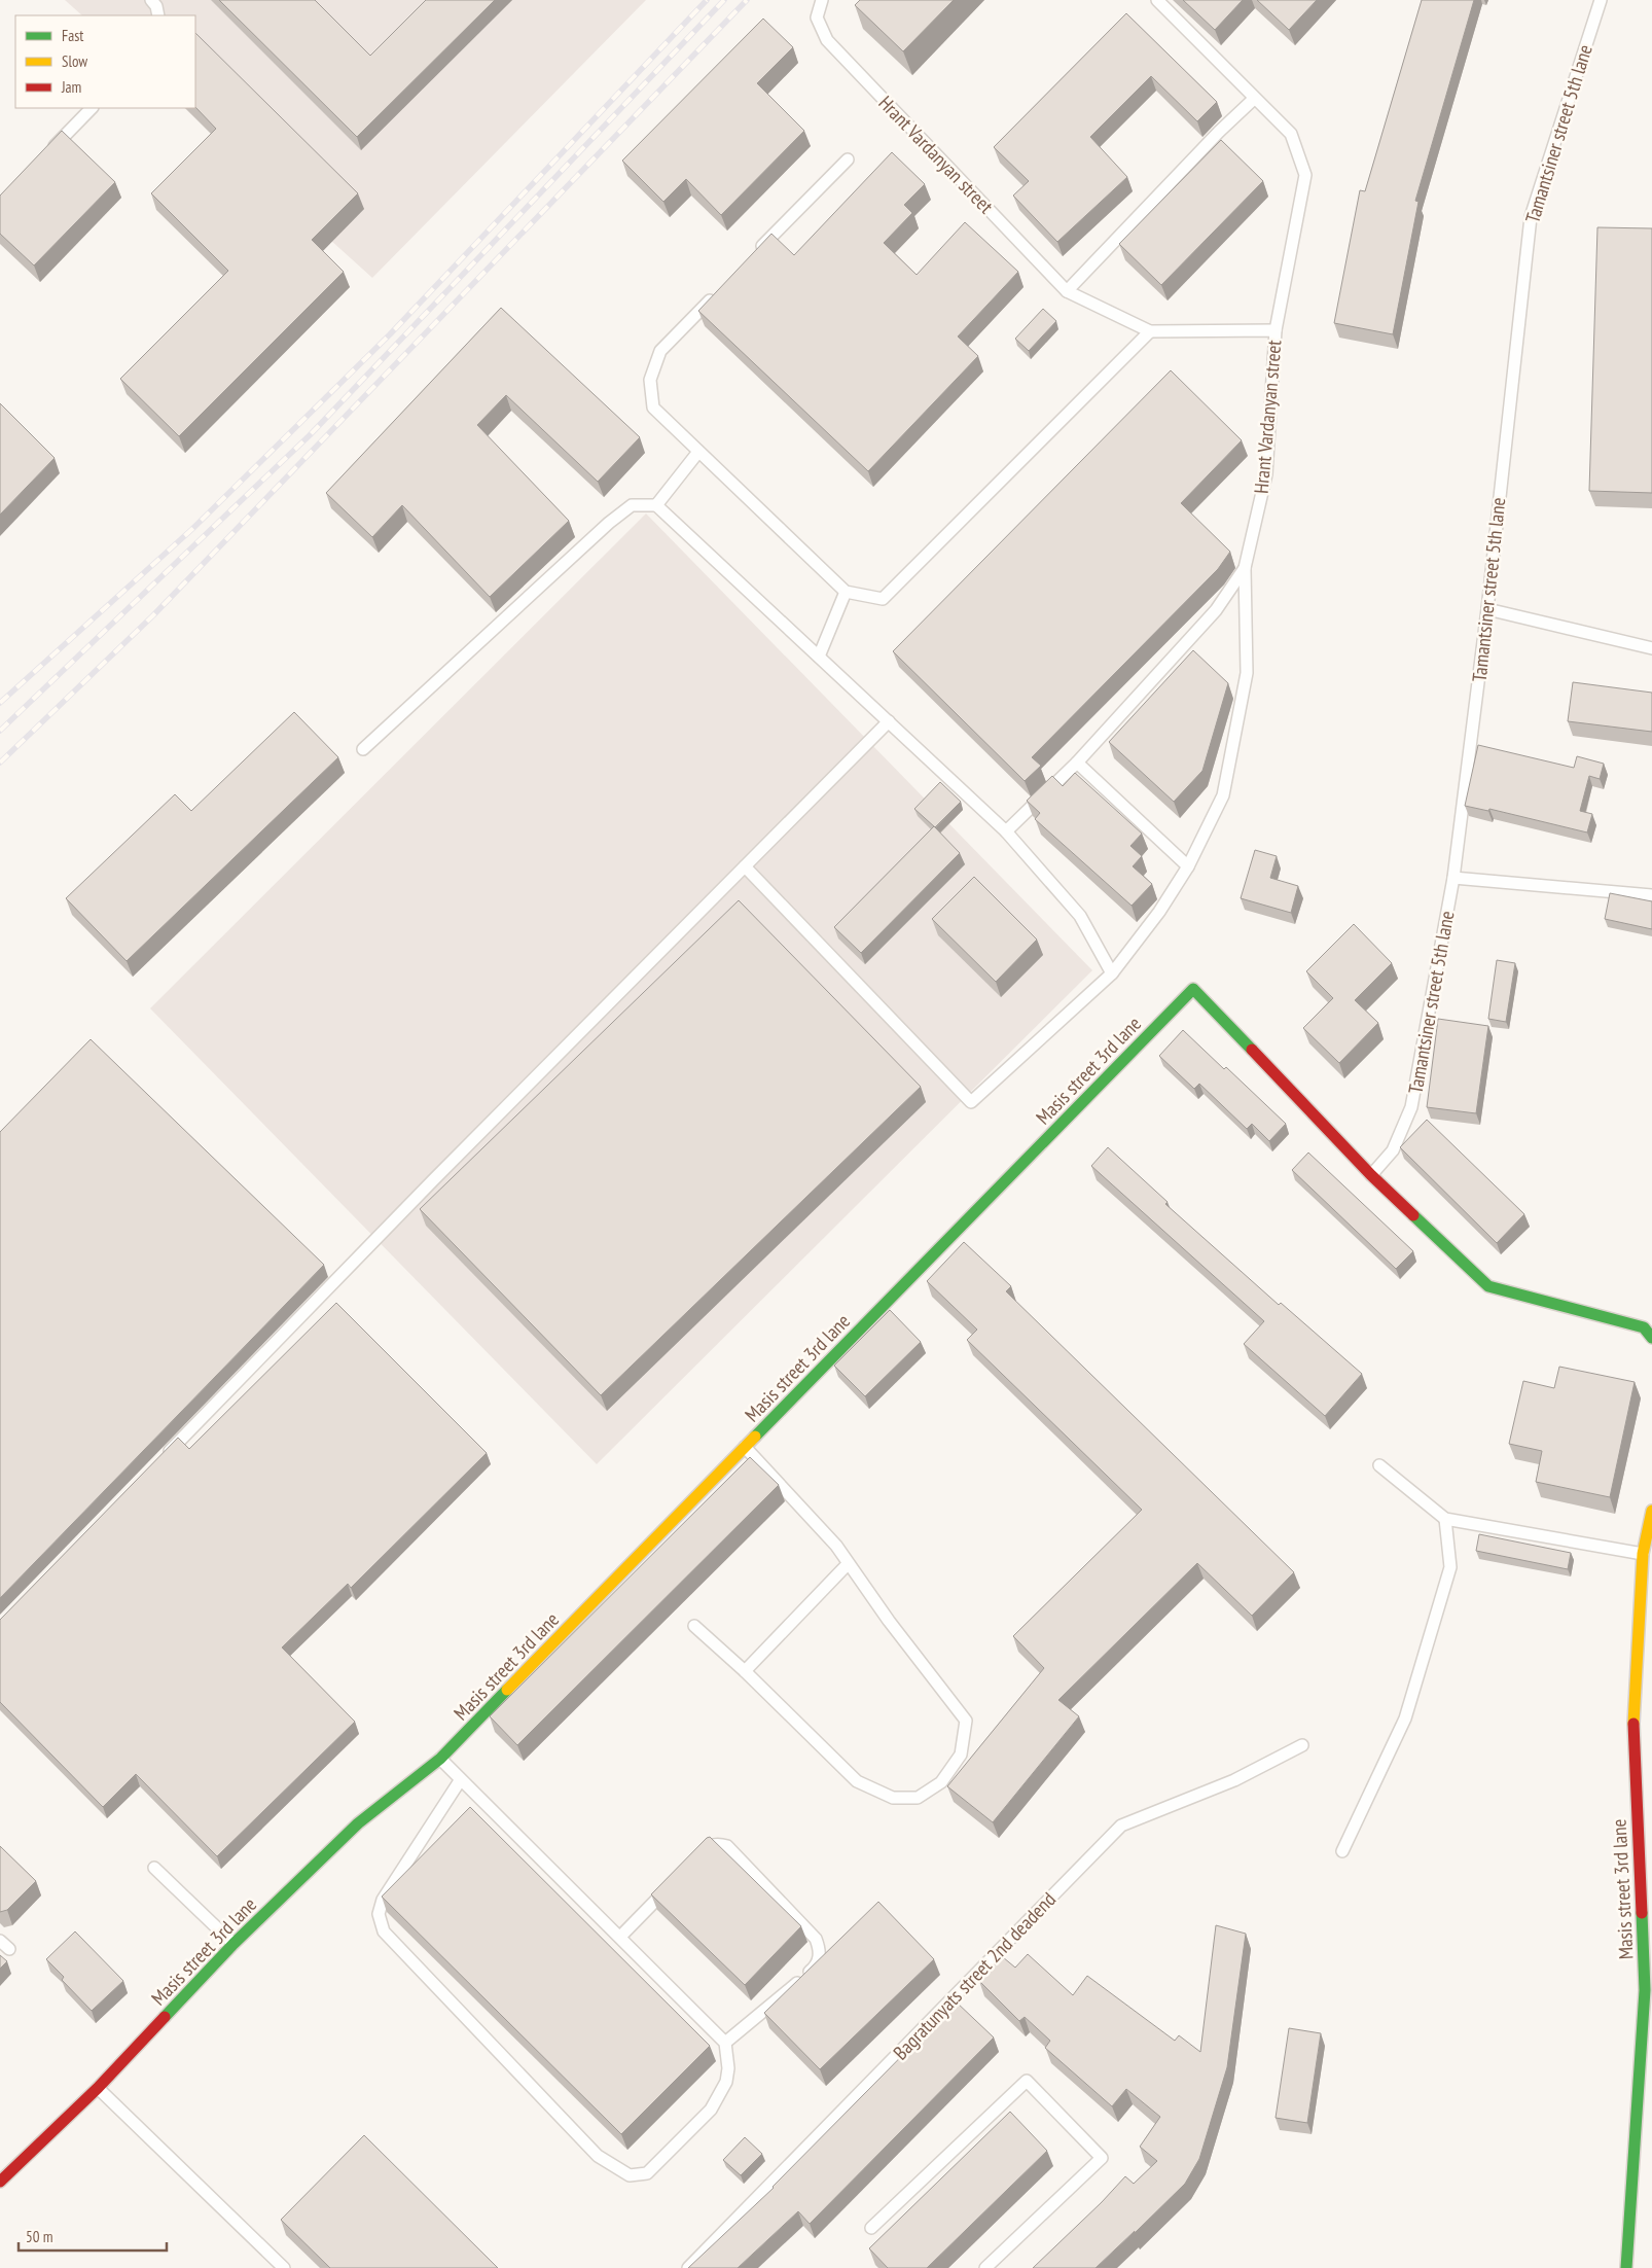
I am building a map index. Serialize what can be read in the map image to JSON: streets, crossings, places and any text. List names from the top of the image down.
{
  "streets": {
    "street": ["Masis street 3rd lane"],
    "lane": ["Tamantsiner street 5th lane", "Hrant Vardanyan street", "Bagratunyats street 2nd deadend"]
  },
  "crossings": [
    ["Tamantsiner street 5th lane", "Masis street 3rd lane"]
  ],
  "legend": ["Fast", "Slow", "Jam"],
  "scale_bar": "50 m"
}
